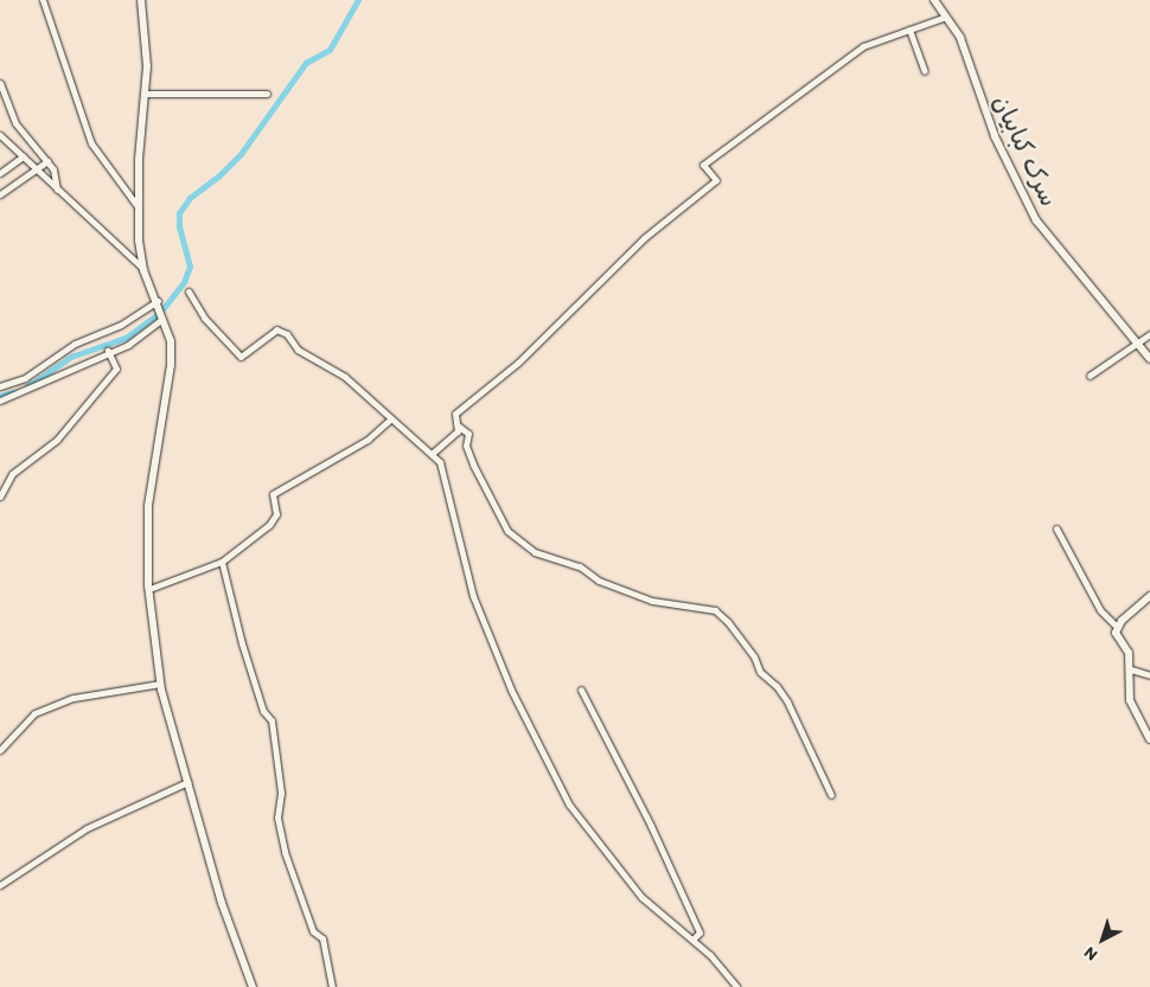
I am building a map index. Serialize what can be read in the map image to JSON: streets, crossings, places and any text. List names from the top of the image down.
{
  "streets": {
    "street": ["سرک کبابیان"]
  },
  "north": "bottom left"
}
